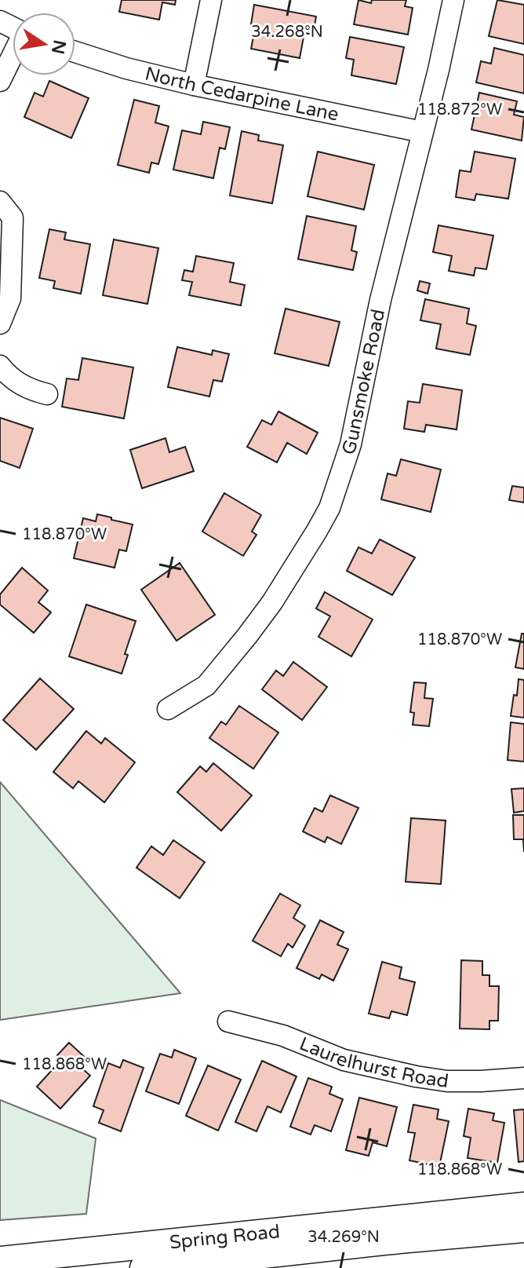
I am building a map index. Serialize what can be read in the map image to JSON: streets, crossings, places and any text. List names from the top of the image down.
{
  "streets": {
    "main road": ["Spring Road"],
    "street": ["North Cedarpine Lane", "Gunsmoke Road", "Laurelhurst Road"]
  },
  "crossings": [
    ["North Cedarpine Lane", "Gunsmoke Road"]
  ],
  "north": "right",
  "coordinates": [
    "34.268°N",
    "118.872°W",
    "118.870°W",
    "118.868°W",
    "34.269°N"
  ]
}
